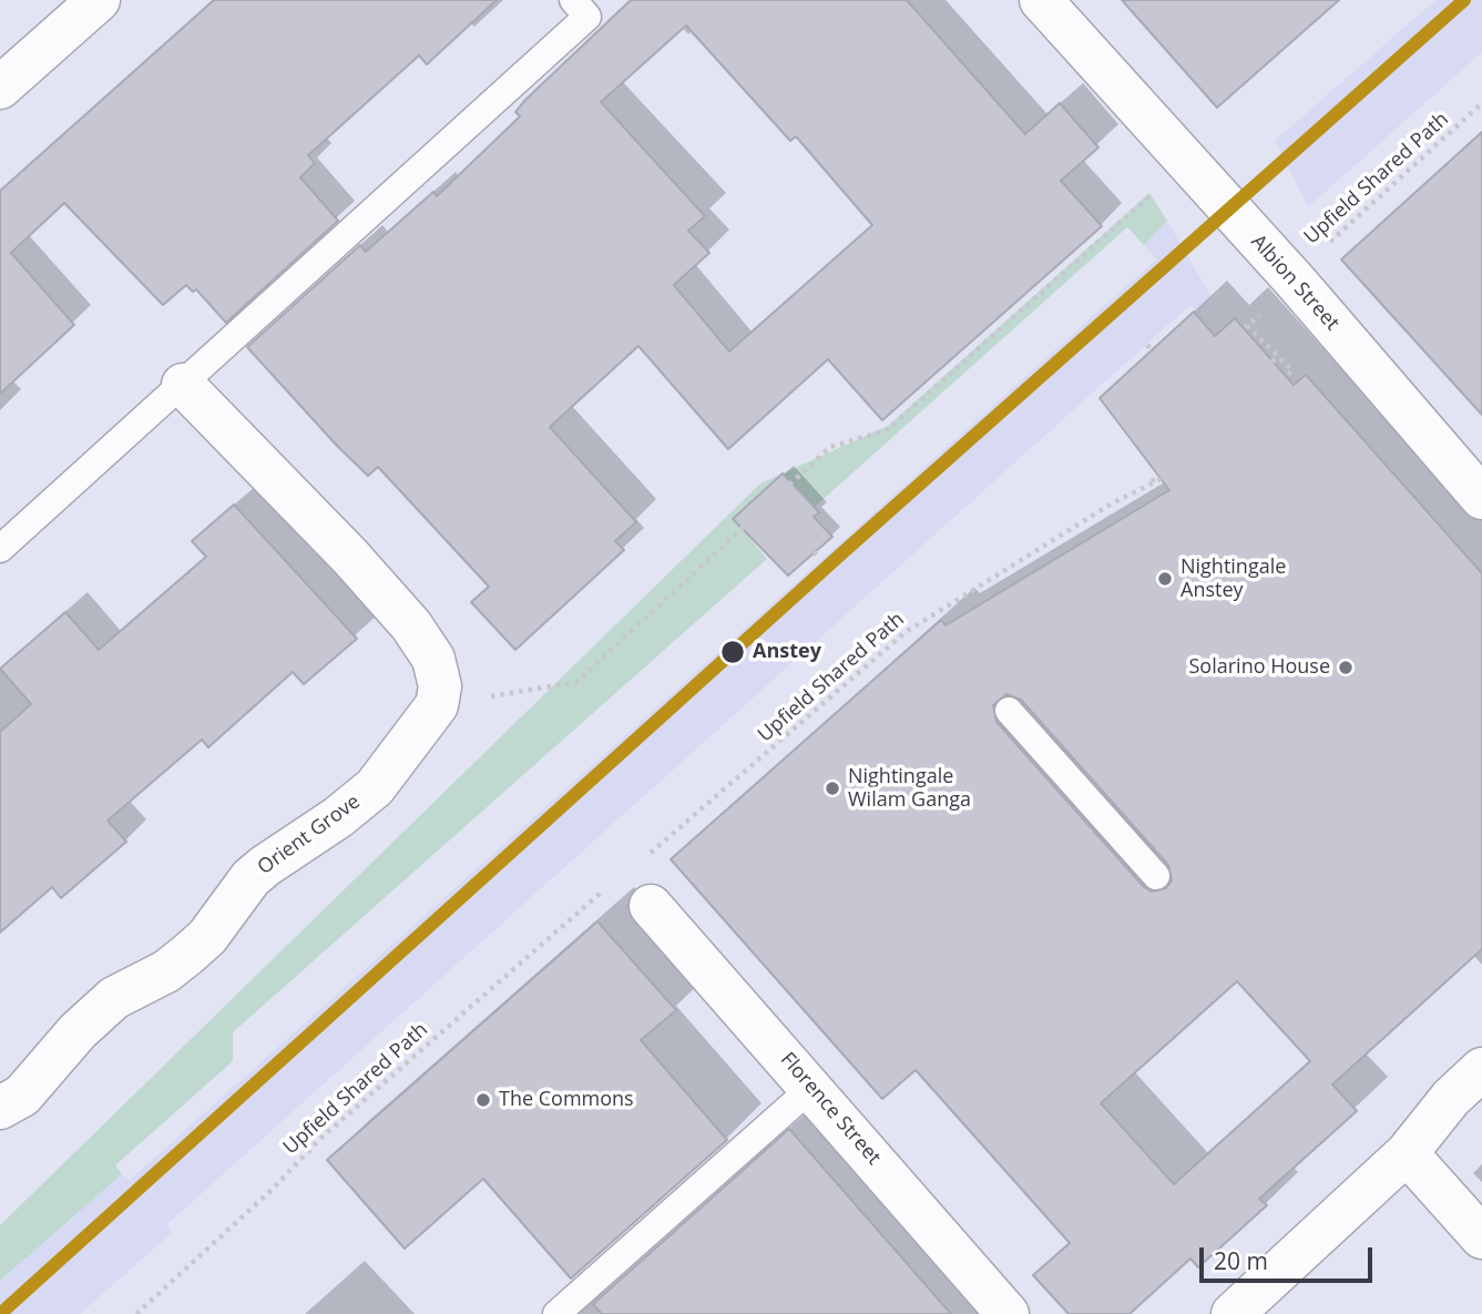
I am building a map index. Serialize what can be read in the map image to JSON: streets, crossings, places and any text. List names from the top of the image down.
{
  "streets": {
    "street": ["Albion Street", "Orient Grove", "Florence Street"],
    "path": ["Upfield Shared Path"]
  },
  "crossings": [
    ["Upfield Shared Path", "Albion Street"]
  ],
  "places": [
    "Nightingale Anstey",
    "Anstey",
    "Solarino House",
    "Nightingale Wilam Ganga",
    "The Commons"
  ],
  "scale_bar": "20 m"
}
